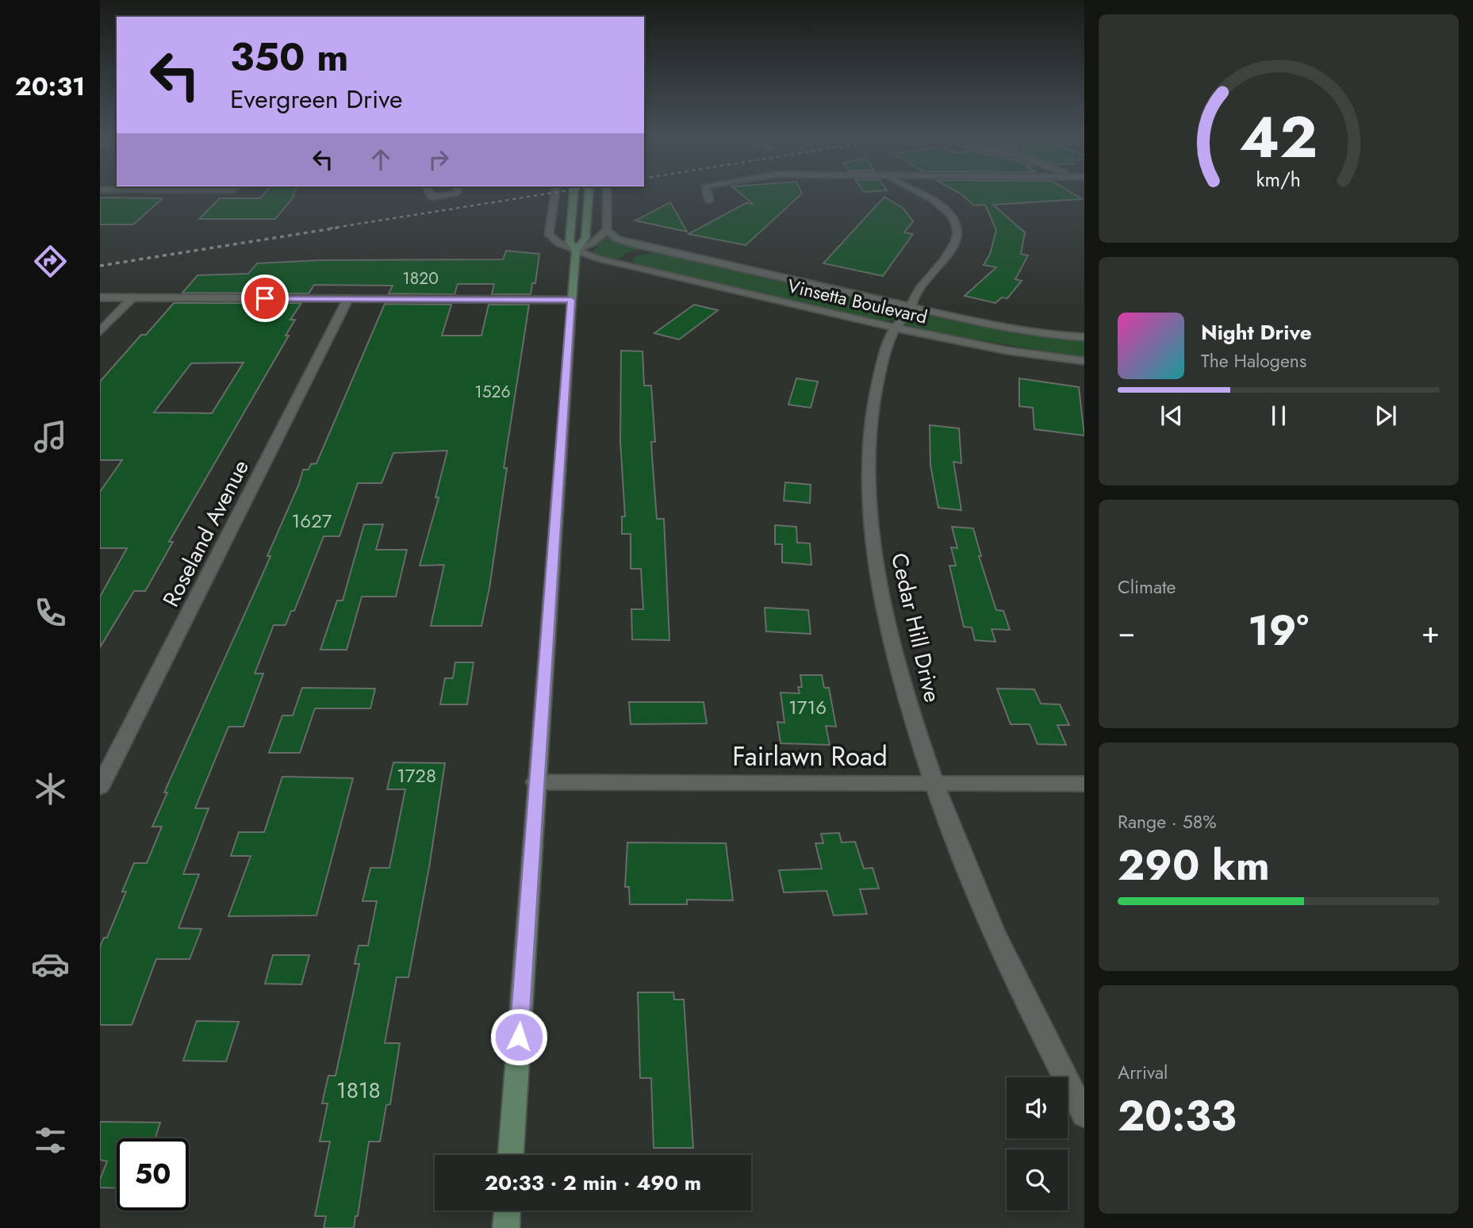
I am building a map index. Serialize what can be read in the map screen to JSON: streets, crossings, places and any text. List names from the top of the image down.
{
  "streets": {
    "street": [
      "Vinsetta Boulevard",
      "Roseland Avenue",
      "Cedar Hill Drive",
      "Fairlawn Road"
    ]
  },
  "crossings": [
    ["Vinsetta Boulevard", "Cedar Hill Drive"],
    ["Cedar Hill Drive", "Fairlawn Road"]
  ],
  "house_numbers": [
    "1820",
    "1526",
    "1627",
    "1716",
    "1728",
    "1818"
  ],
  "page": {
    "tabs": "20:31",
    "turn": ["350 m", "Evergreen Drive"],
    "song": ["Night Drive", "The Halogens"],
    "tile": [
      "Climate",
      ["Range · 58%", "290 km"],
      ["Arrival", "20:33"]
    ],
    "heat": ["−", "19°", "+"],
    "limit": "50",
    "trip": "20:33 · 2 min · 490 m",
    "gauge": ["42", "km/h"]
  }
}
